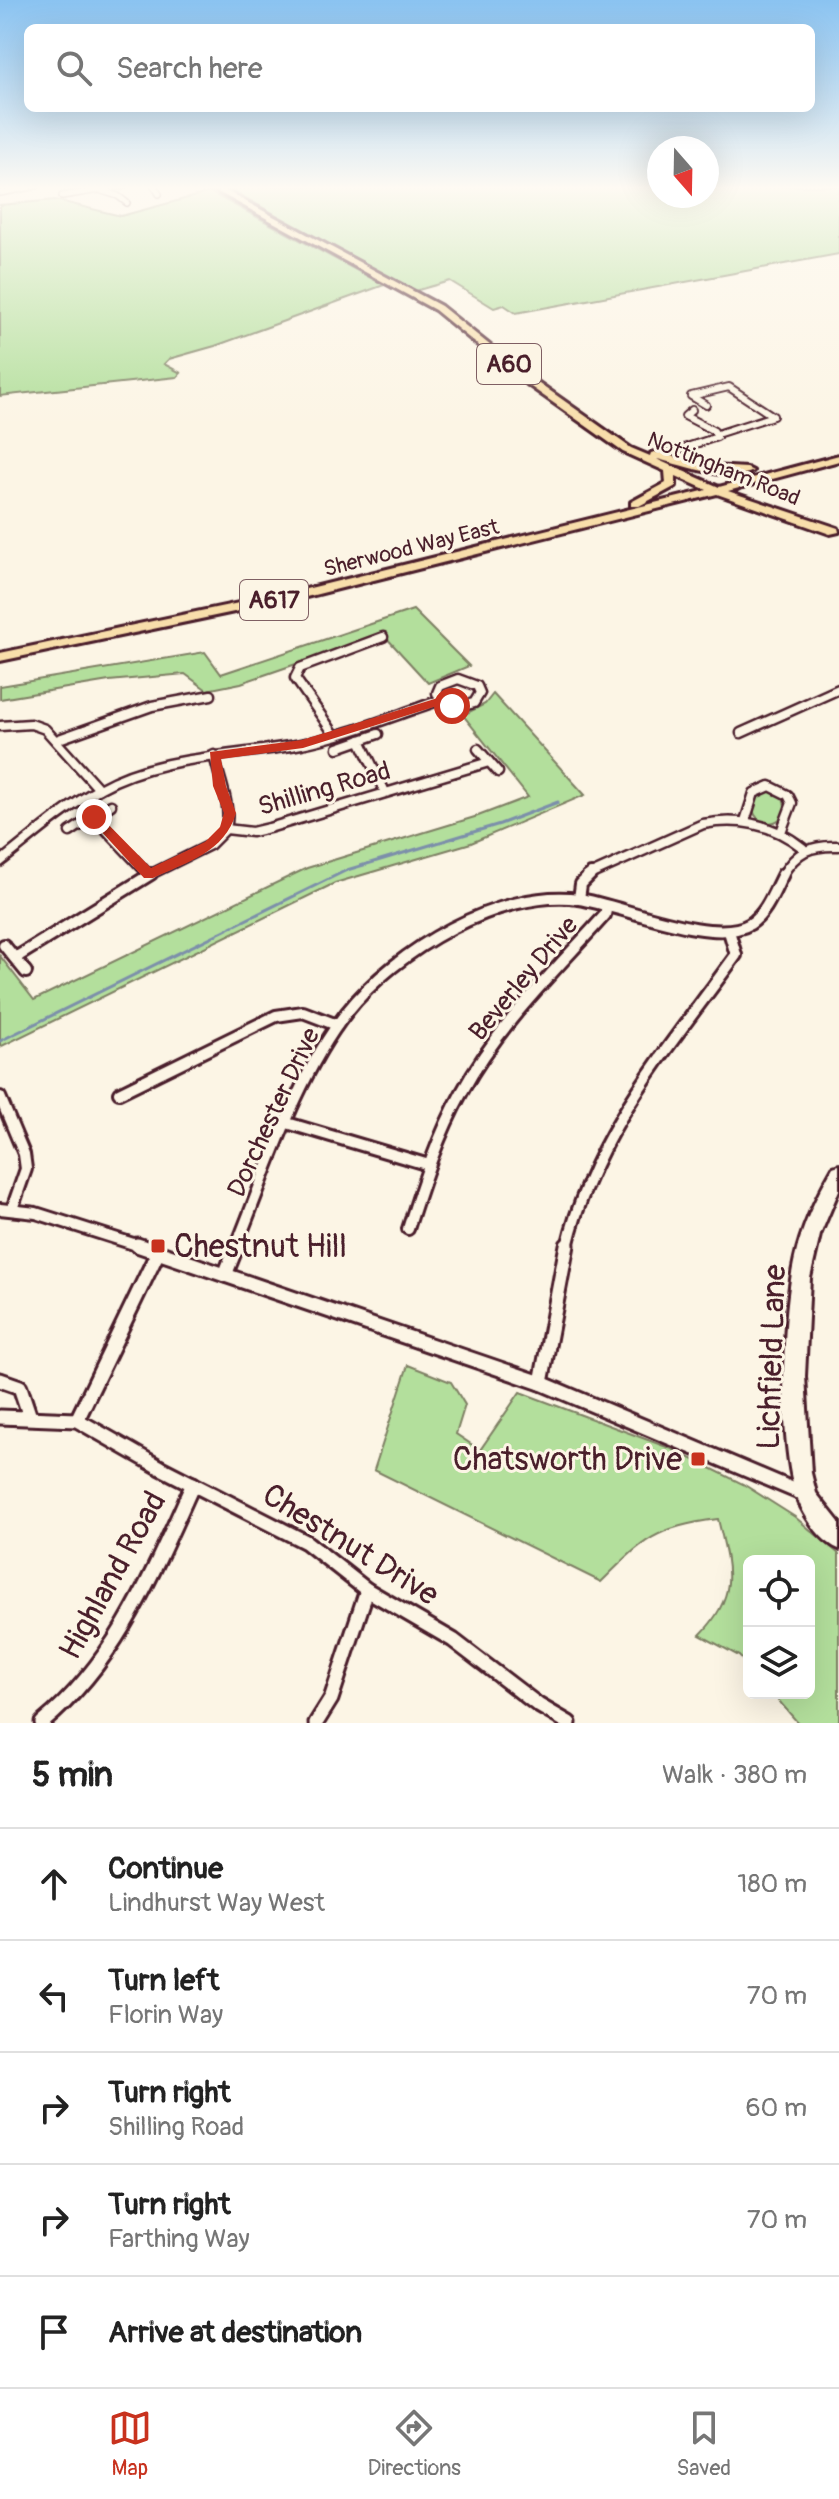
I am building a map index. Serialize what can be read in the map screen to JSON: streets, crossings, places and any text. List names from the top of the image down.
{
  "streets": {
    "highway": [
      "A60",
      "Nottingham Road",
      "Sherwood Way East",
      "A617"
    ],
    "street": [
      "Shilling Road",
      "Beverley Drive",
      "Dorchester Drive",
      "Lichfield Lane",
      "Chestnut Drive",
      "Highland Road"
    ]
  },
  "crossings": [
    ["Nottingham Road", "Sherwood Way East"],
    ["Nottingham Road", "A617"],
    ["Sherwood Way East", "A617"],
    ["Beverley Drive", "Dorchester Drive"],
    ["Chestnut Drive", "Highland Road"]
  ],
  "places": {
    "transit": ["Chestnut Hill", "Chatsworth Drive"]
  },
  "north": "bottom",
  "page": {
    "search": "Search here",
    "heading": ["5 min", "Walk · 380 m"],
    "list": [
      ["Continue", "Lindhurst Way West", "180 m"],
      ["Turn left", "Florin Way", "70 m"],
      ["Turn right", "Shilling Road", "60 m"],
      ["Turn right", "Farthing Way", "70 m"],
      "Arrive at destination"
    ],
    "nav": ["Map", "Directions", "Saved"]
  }
}
